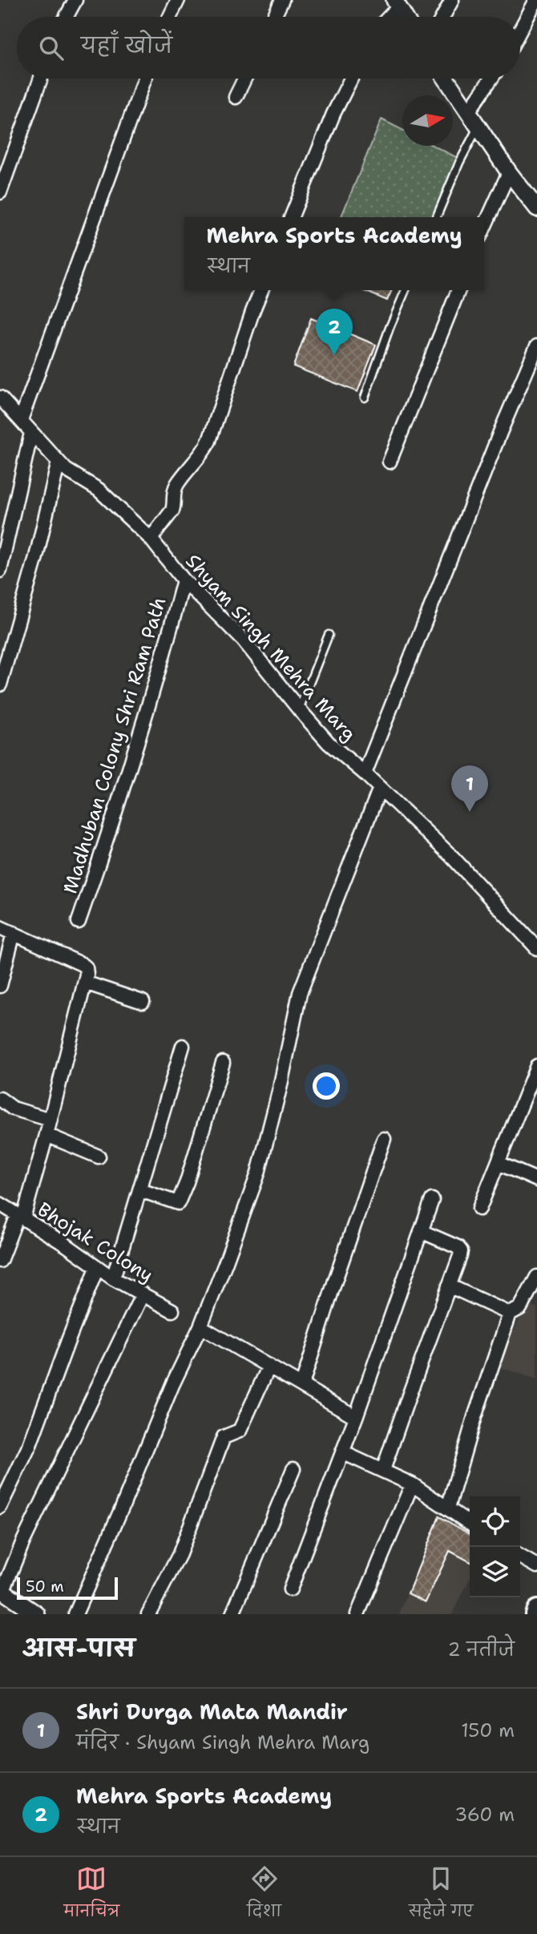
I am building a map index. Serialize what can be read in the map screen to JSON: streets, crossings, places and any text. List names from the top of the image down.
{
  "streets": {
    "street": ["Shyam Singh Mehra Marg", "Madhuban Colony Shri Ram Path", "Bhojak Colony"]
  },
  "crossings": [
    ["Shyam Singh Mehra Marg", "Madhuban Colony Shri Ram Path"]
  ],
  "scale_bar": "50 m",
  "north": "right",
  "page": {
    "search": "यहाँ खोजें",
    "popup": ["Mehra Sports Academy", "स्थान"],
    "pins": ["2", "1"],
    "scale": "50 m",
    "heading": ["आस-पास", "2 नतीजे"],
    "list": [
      {
        "mark": "1",
        "name": "Shri Durga Mata Mandir",
        "note": "मंदिर · Shyam Singh Mehra Marg",
        "value": "150 m"
      },
      {
        "mark": "2",
        "name": "Mehra Sports Academy",
        "note": "स्थान",
        "value": "360 m"
      }
    ],
    "nav": ["मानचित्र", "दिशा", "सहेजे गए"]
  }
}
